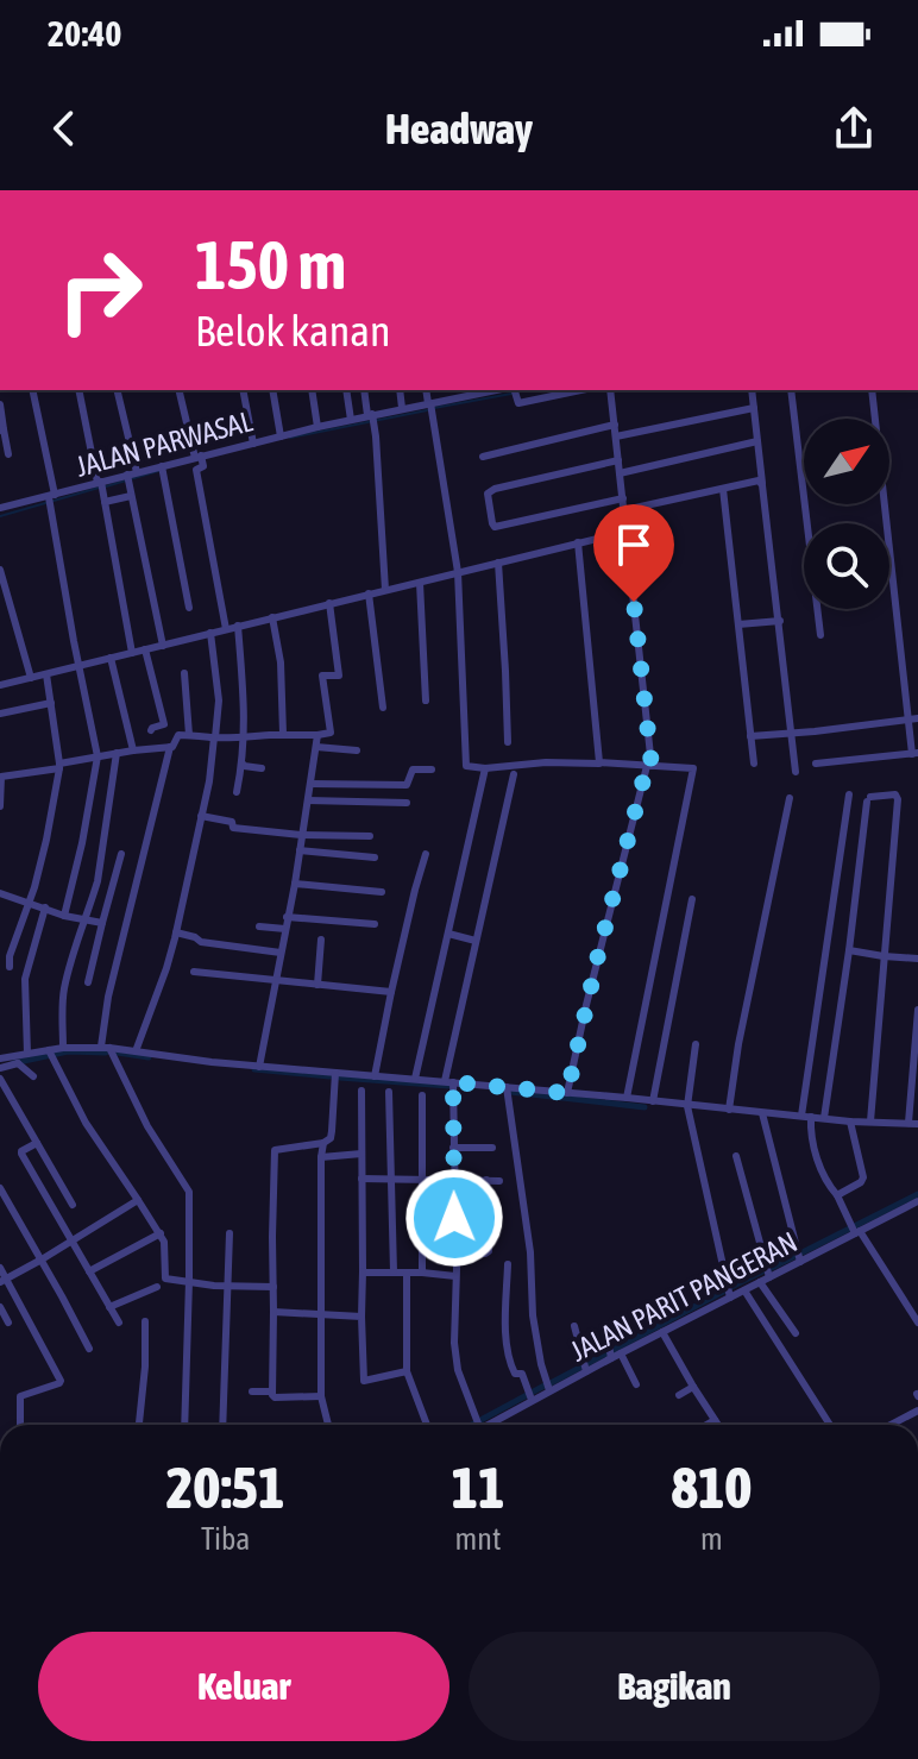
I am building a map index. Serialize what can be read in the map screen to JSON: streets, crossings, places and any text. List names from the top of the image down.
{
  "streets": {
    "street": ["JALAN PARWASAL", "JALAN PARIT PANGERAN"]
  },
  "north": "top right",
  "page": {
    "status": "20:40",
    "header": "Headway",
    "turn": ["150 m", "Belok kanan"],
    "eta": [
      "20:51",
      "Tiba",
      "11",
      "mnt",
      "810",
      "m"
    ],
    "buttons": ["Keluar", "Bagikan"]
  }
}
